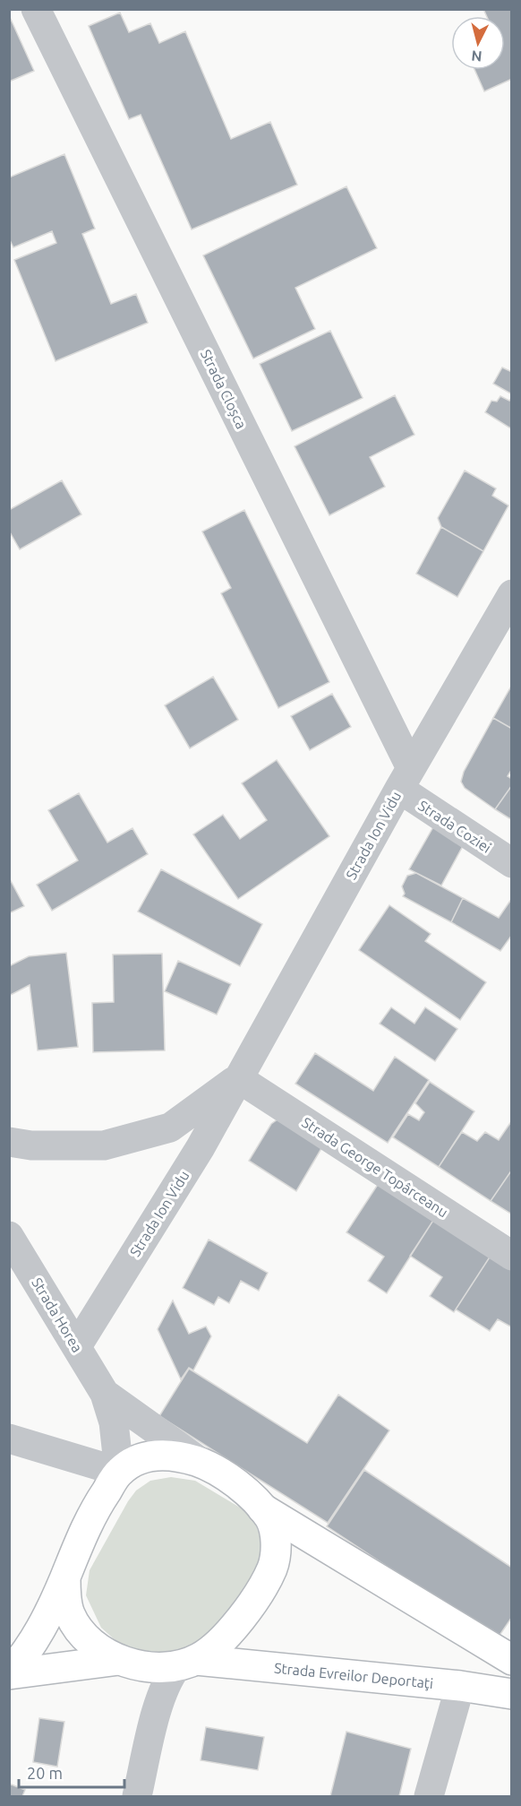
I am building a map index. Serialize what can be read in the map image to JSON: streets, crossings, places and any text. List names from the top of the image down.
{
  "streets": {
    "main road": ["Strada Evreilor Deportaţi"],
    "street": [
      "Strada Cloșca",
      "Strada Coziei",
      "Strada Ion Vidu",
      "Strada George Topârceanu",
      "Strada Horea"
    ]
  },
  "crossings": [
    ["Strada Cloșca", "Strada Coziei"],
    ["Strada Cloșca", "Strada Ion Vidu"],
    ["Strada Coziei", "Strada Ion Vidu"],
    ["Strada Ion Vidu", "Strada George Topârceanu"],
    ["Strada Ion Vidu", "Strada Horea"]
  ],
  "scale_bar": "20 m",
  "north": "bottom"
}
